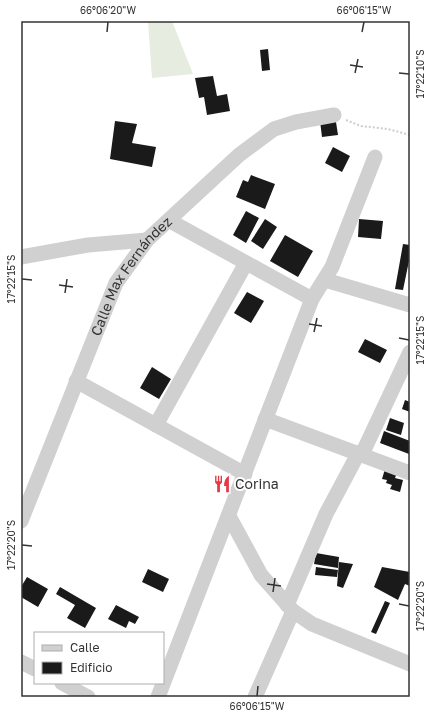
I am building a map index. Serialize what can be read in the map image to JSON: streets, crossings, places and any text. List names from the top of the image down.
{
  "streets": {
    "street": ["Calle Max Fernández"]
  },
  "places": {
    "restaurant": ["Corina"]
  },
  "legend": ["Calle", "Edificio"],
  "coordinates": [
    "66°06'20\"W",
    "66°06'15\"W",
    "17°22'10\"S",
    "17°22'15\"S",
    "17°22'20\"S"
  ]
}
